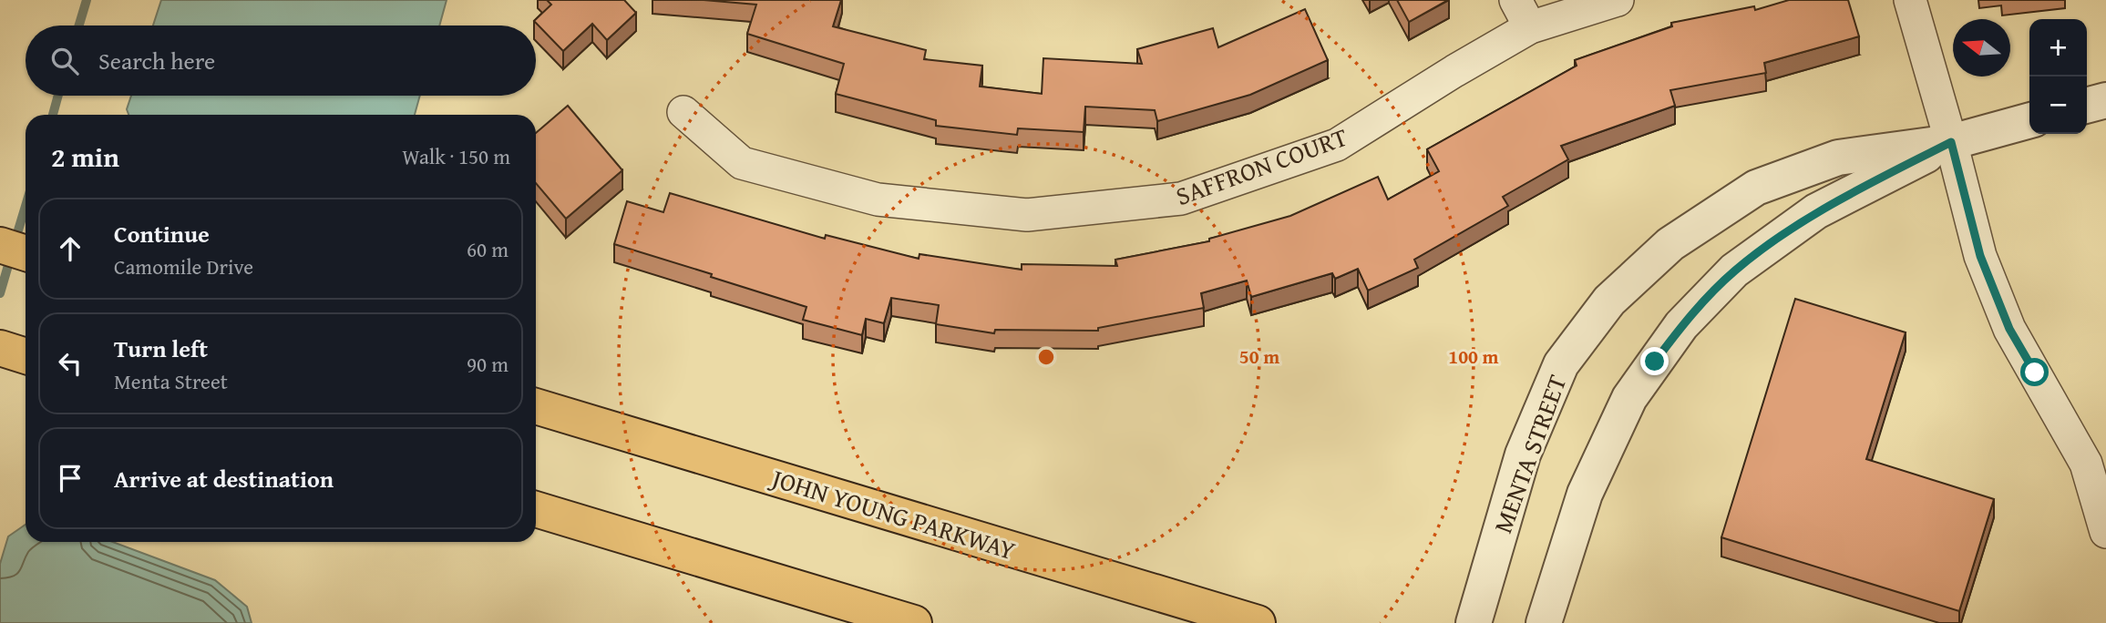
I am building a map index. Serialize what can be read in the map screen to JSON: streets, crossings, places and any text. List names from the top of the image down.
{
  "streets": {
    "highway": ["JOHN YOUNG PARKWAY"],
    "street": ["SAFFRON COURT", "MENTA STREET"]
  },
  "north": "left",
  "page": {
    "map_buttons": ["+", "−"],
    "search": "Search here",
    "heading": ["2 min", "Walk · 150 m"],
    "list": [
      ["Continue", "Camomile Drive", "60 m"],
      ["Turn left", "Menta Street", "90 m"],
      "Arrive at destination"
    ]
  },
  "rings": ["50 m", "100 m"]
}
